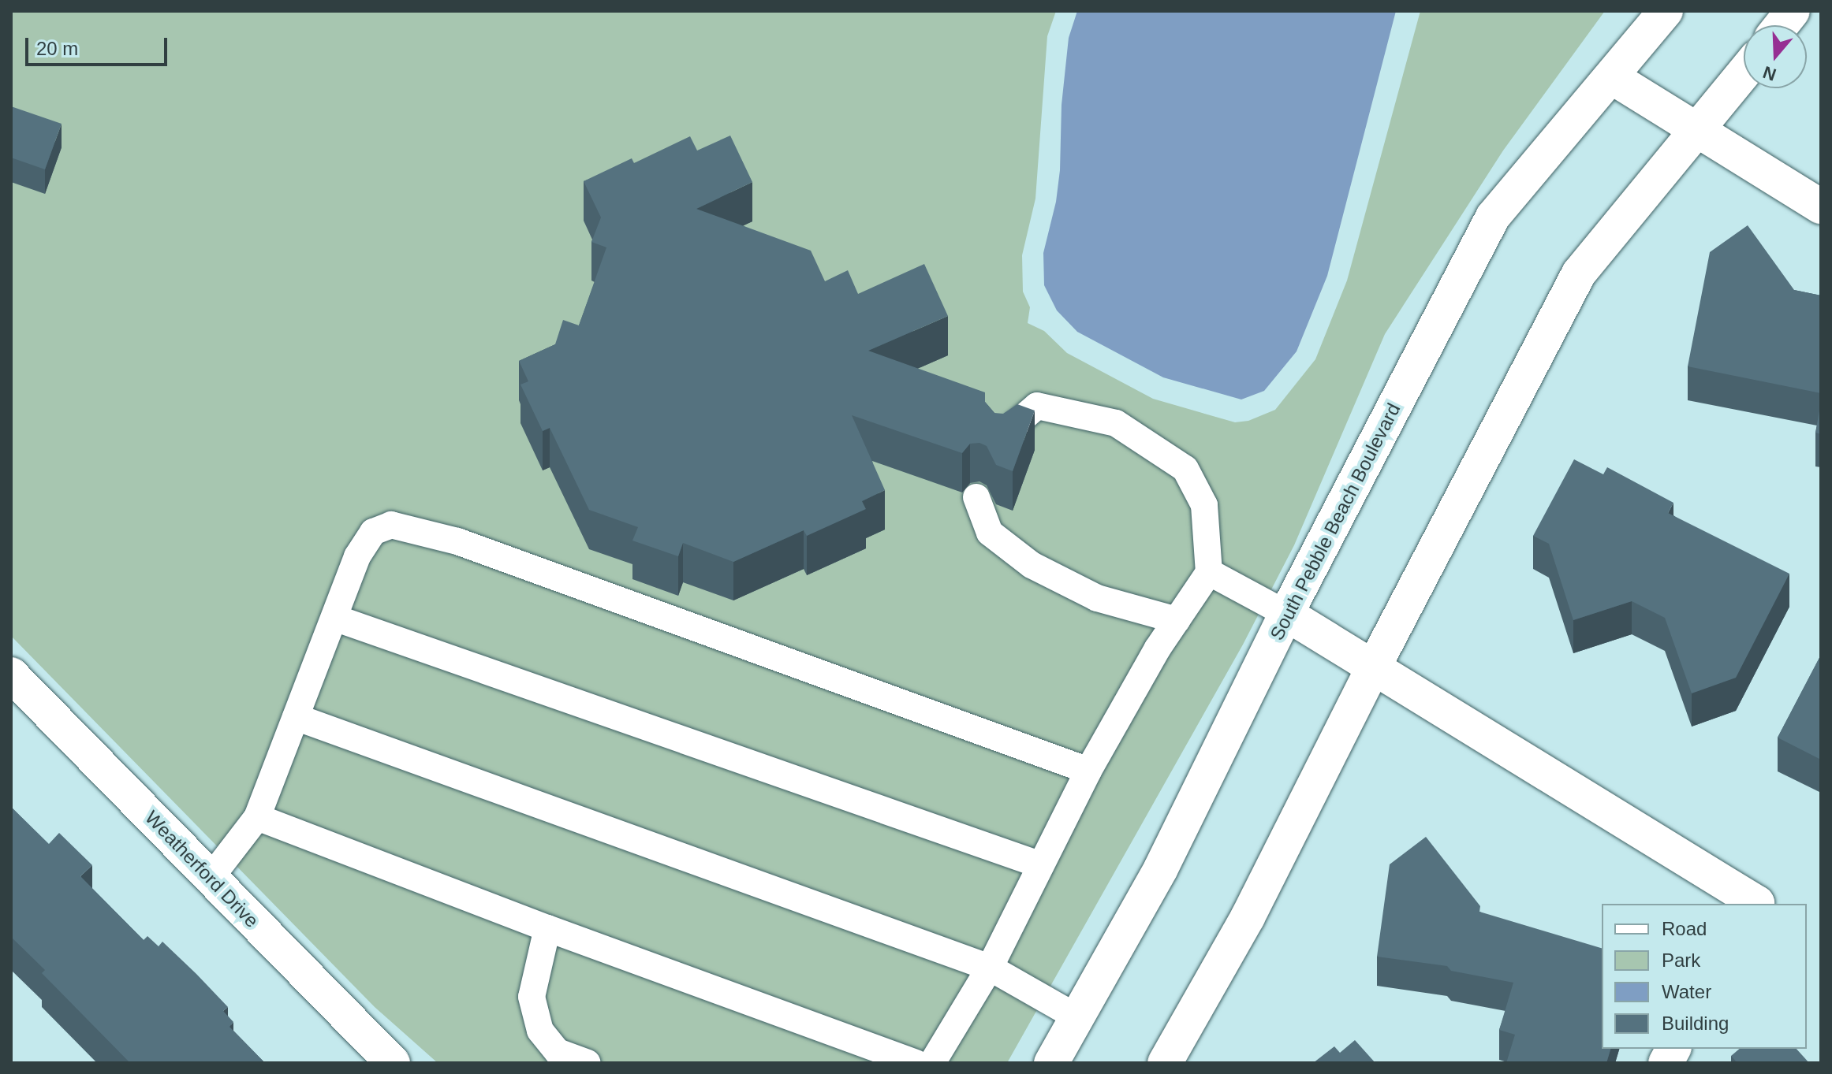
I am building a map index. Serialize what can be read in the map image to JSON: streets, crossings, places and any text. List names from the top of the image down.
{
  "streets": {
    "street": ["South Pebble Beach Boulevard", "Weatherford Drive"]
  },
  "legend": [
    "Road",
    "Park",
    "Water",
    "Building"
  ],
  "scale_bar": "20 m",
  "north": "bottom"
}
